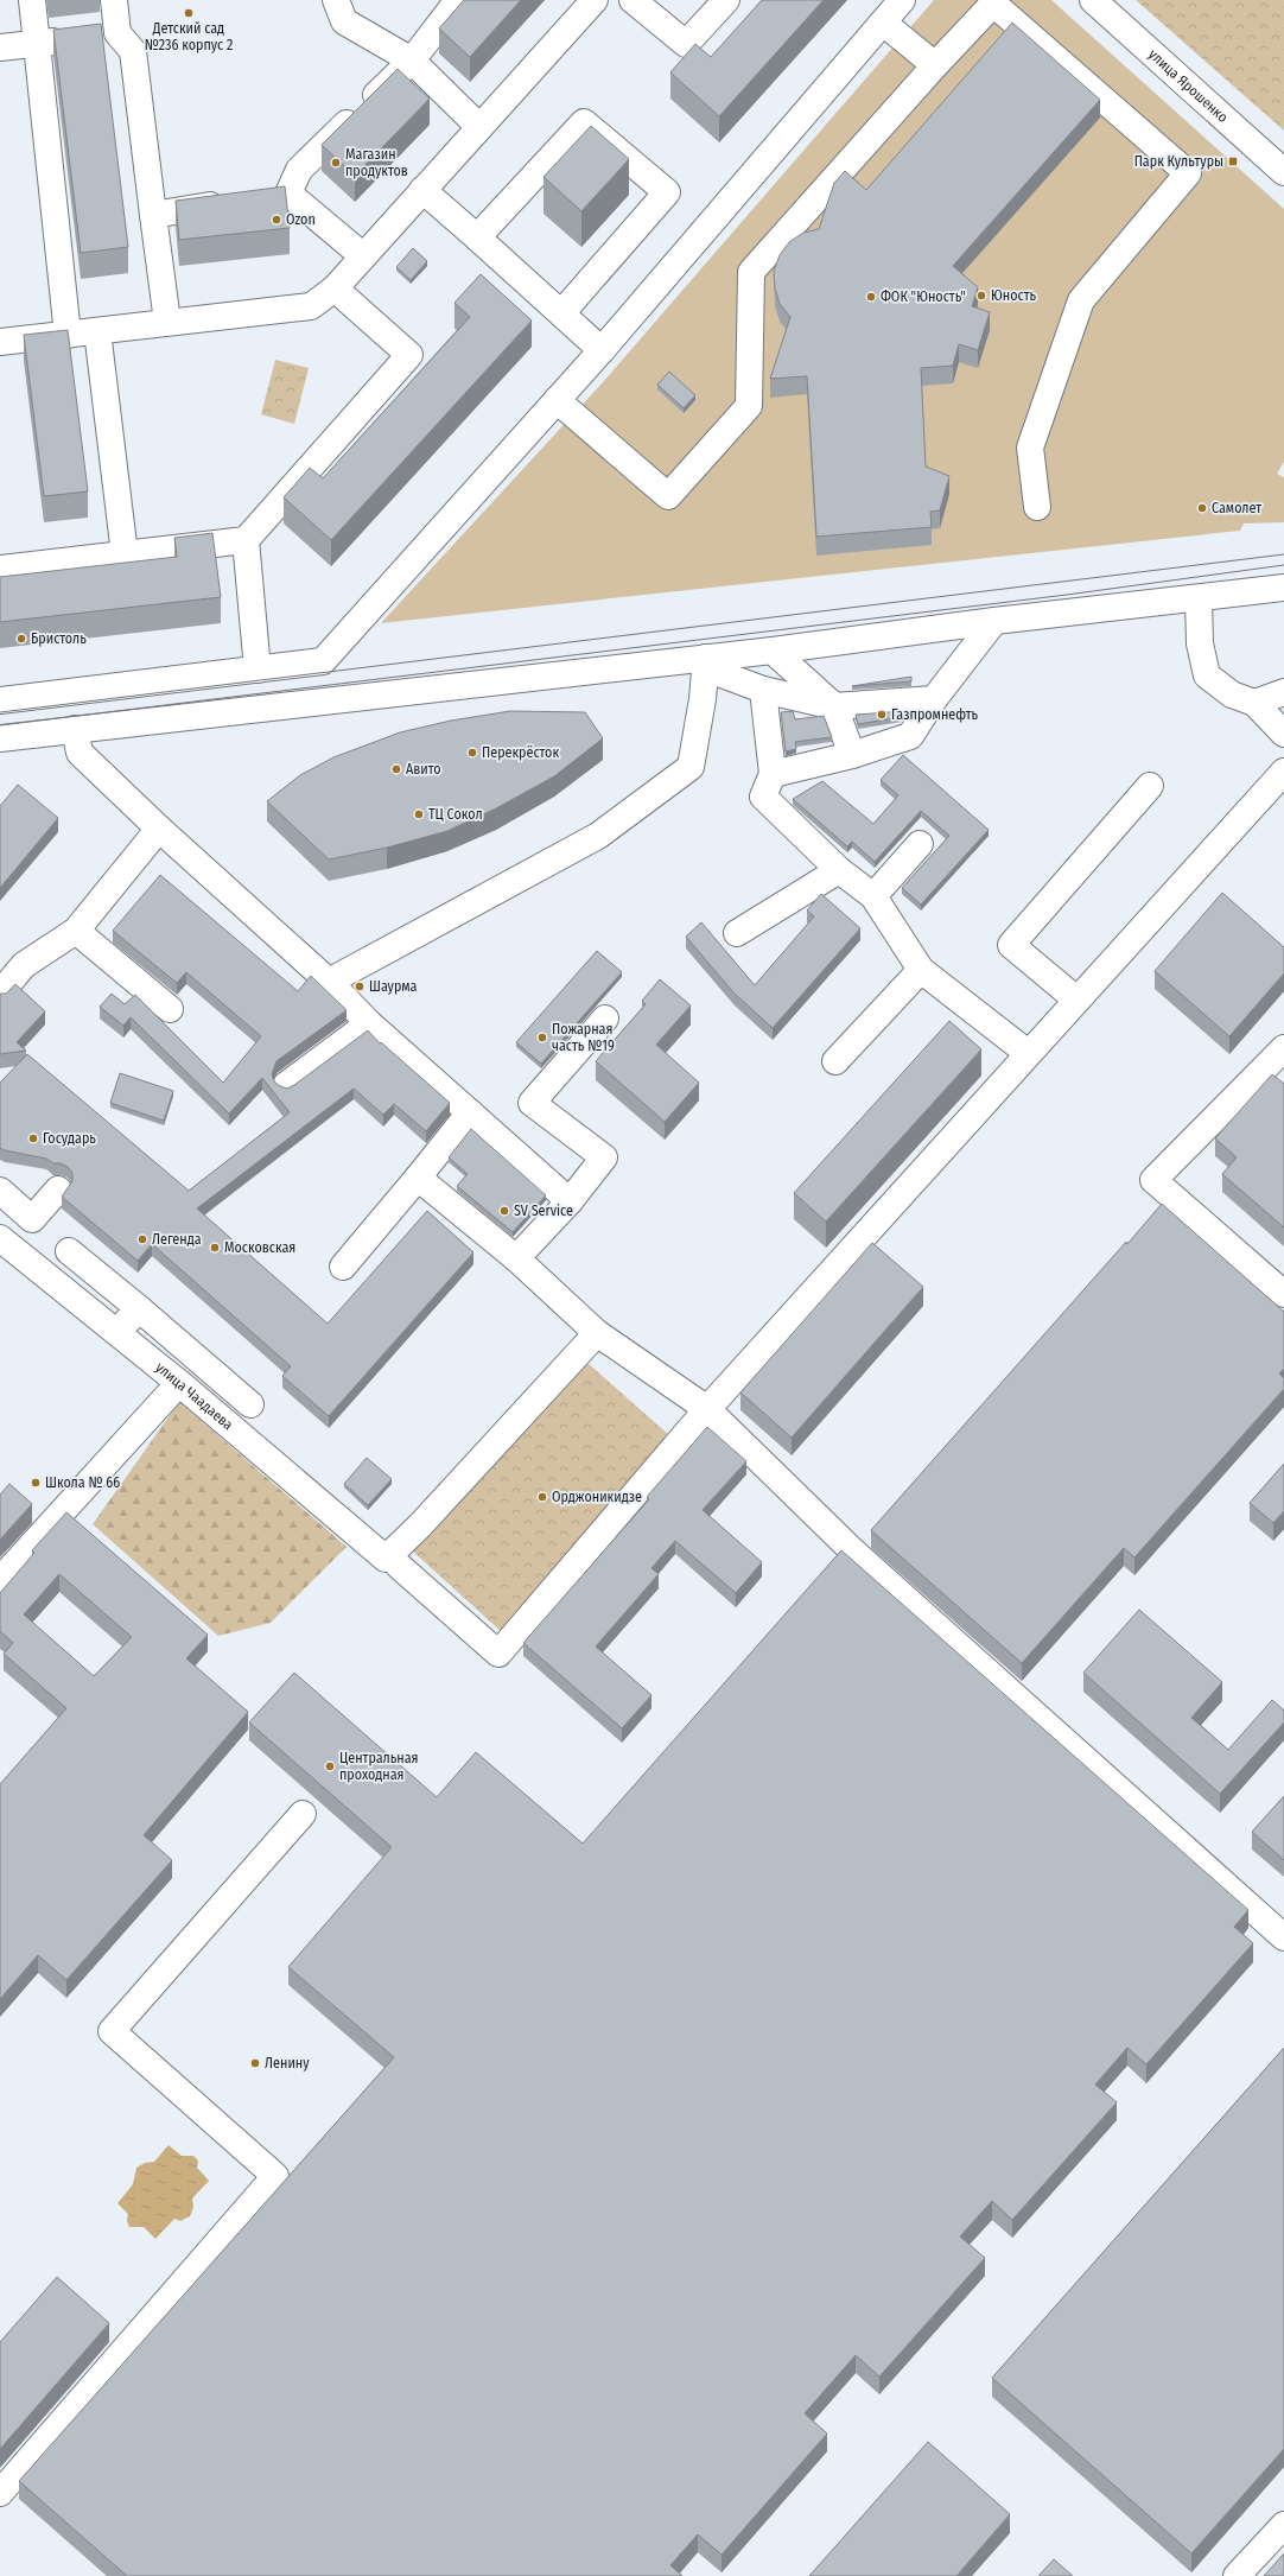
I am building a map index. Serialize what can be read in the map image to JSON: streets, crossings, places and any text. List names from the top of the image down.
{
  "streets": {
    "street": ["улица Ярошенко", "улица Чаадаева"]
  },
  "places": {
    "other": [
      "Детский сад №236 корпус 2",
      "Магазин продуктов",
      "Ozon",
      "Юность",
      "ФОК \"Юность\"",
      "Самолет",
      "Бристоль",
      "Газпромнефть",
      "Перекрёсток",
      "Авито",
      "ТЦ Сокол",
      "Шаурма",
      "Пожарная часть №19",
      "Государь",
      "SV Service",
      "Легенда",
      "Московская",
      "Школа № 66",
      "Орджоникидзе",
      "Центральная проходная",
      "Ленину"
    ],
    "transit": ["Парк Культуры"]
  }
}
